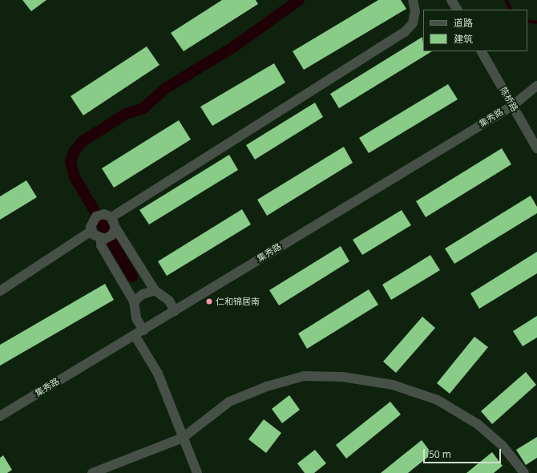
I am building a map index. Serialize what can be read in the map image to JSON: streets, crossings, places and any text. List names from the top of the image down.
{
  "streets": {
    "street": ["陈桥路", "集秀路"]
  },
  "crossings": [
    ["陈桥路", "集秀路"]
  ],
  "places": ["仁和锦居南"],
  "legend": ["道路", "建筑"],
  "scale_bar": "50 m"
}
